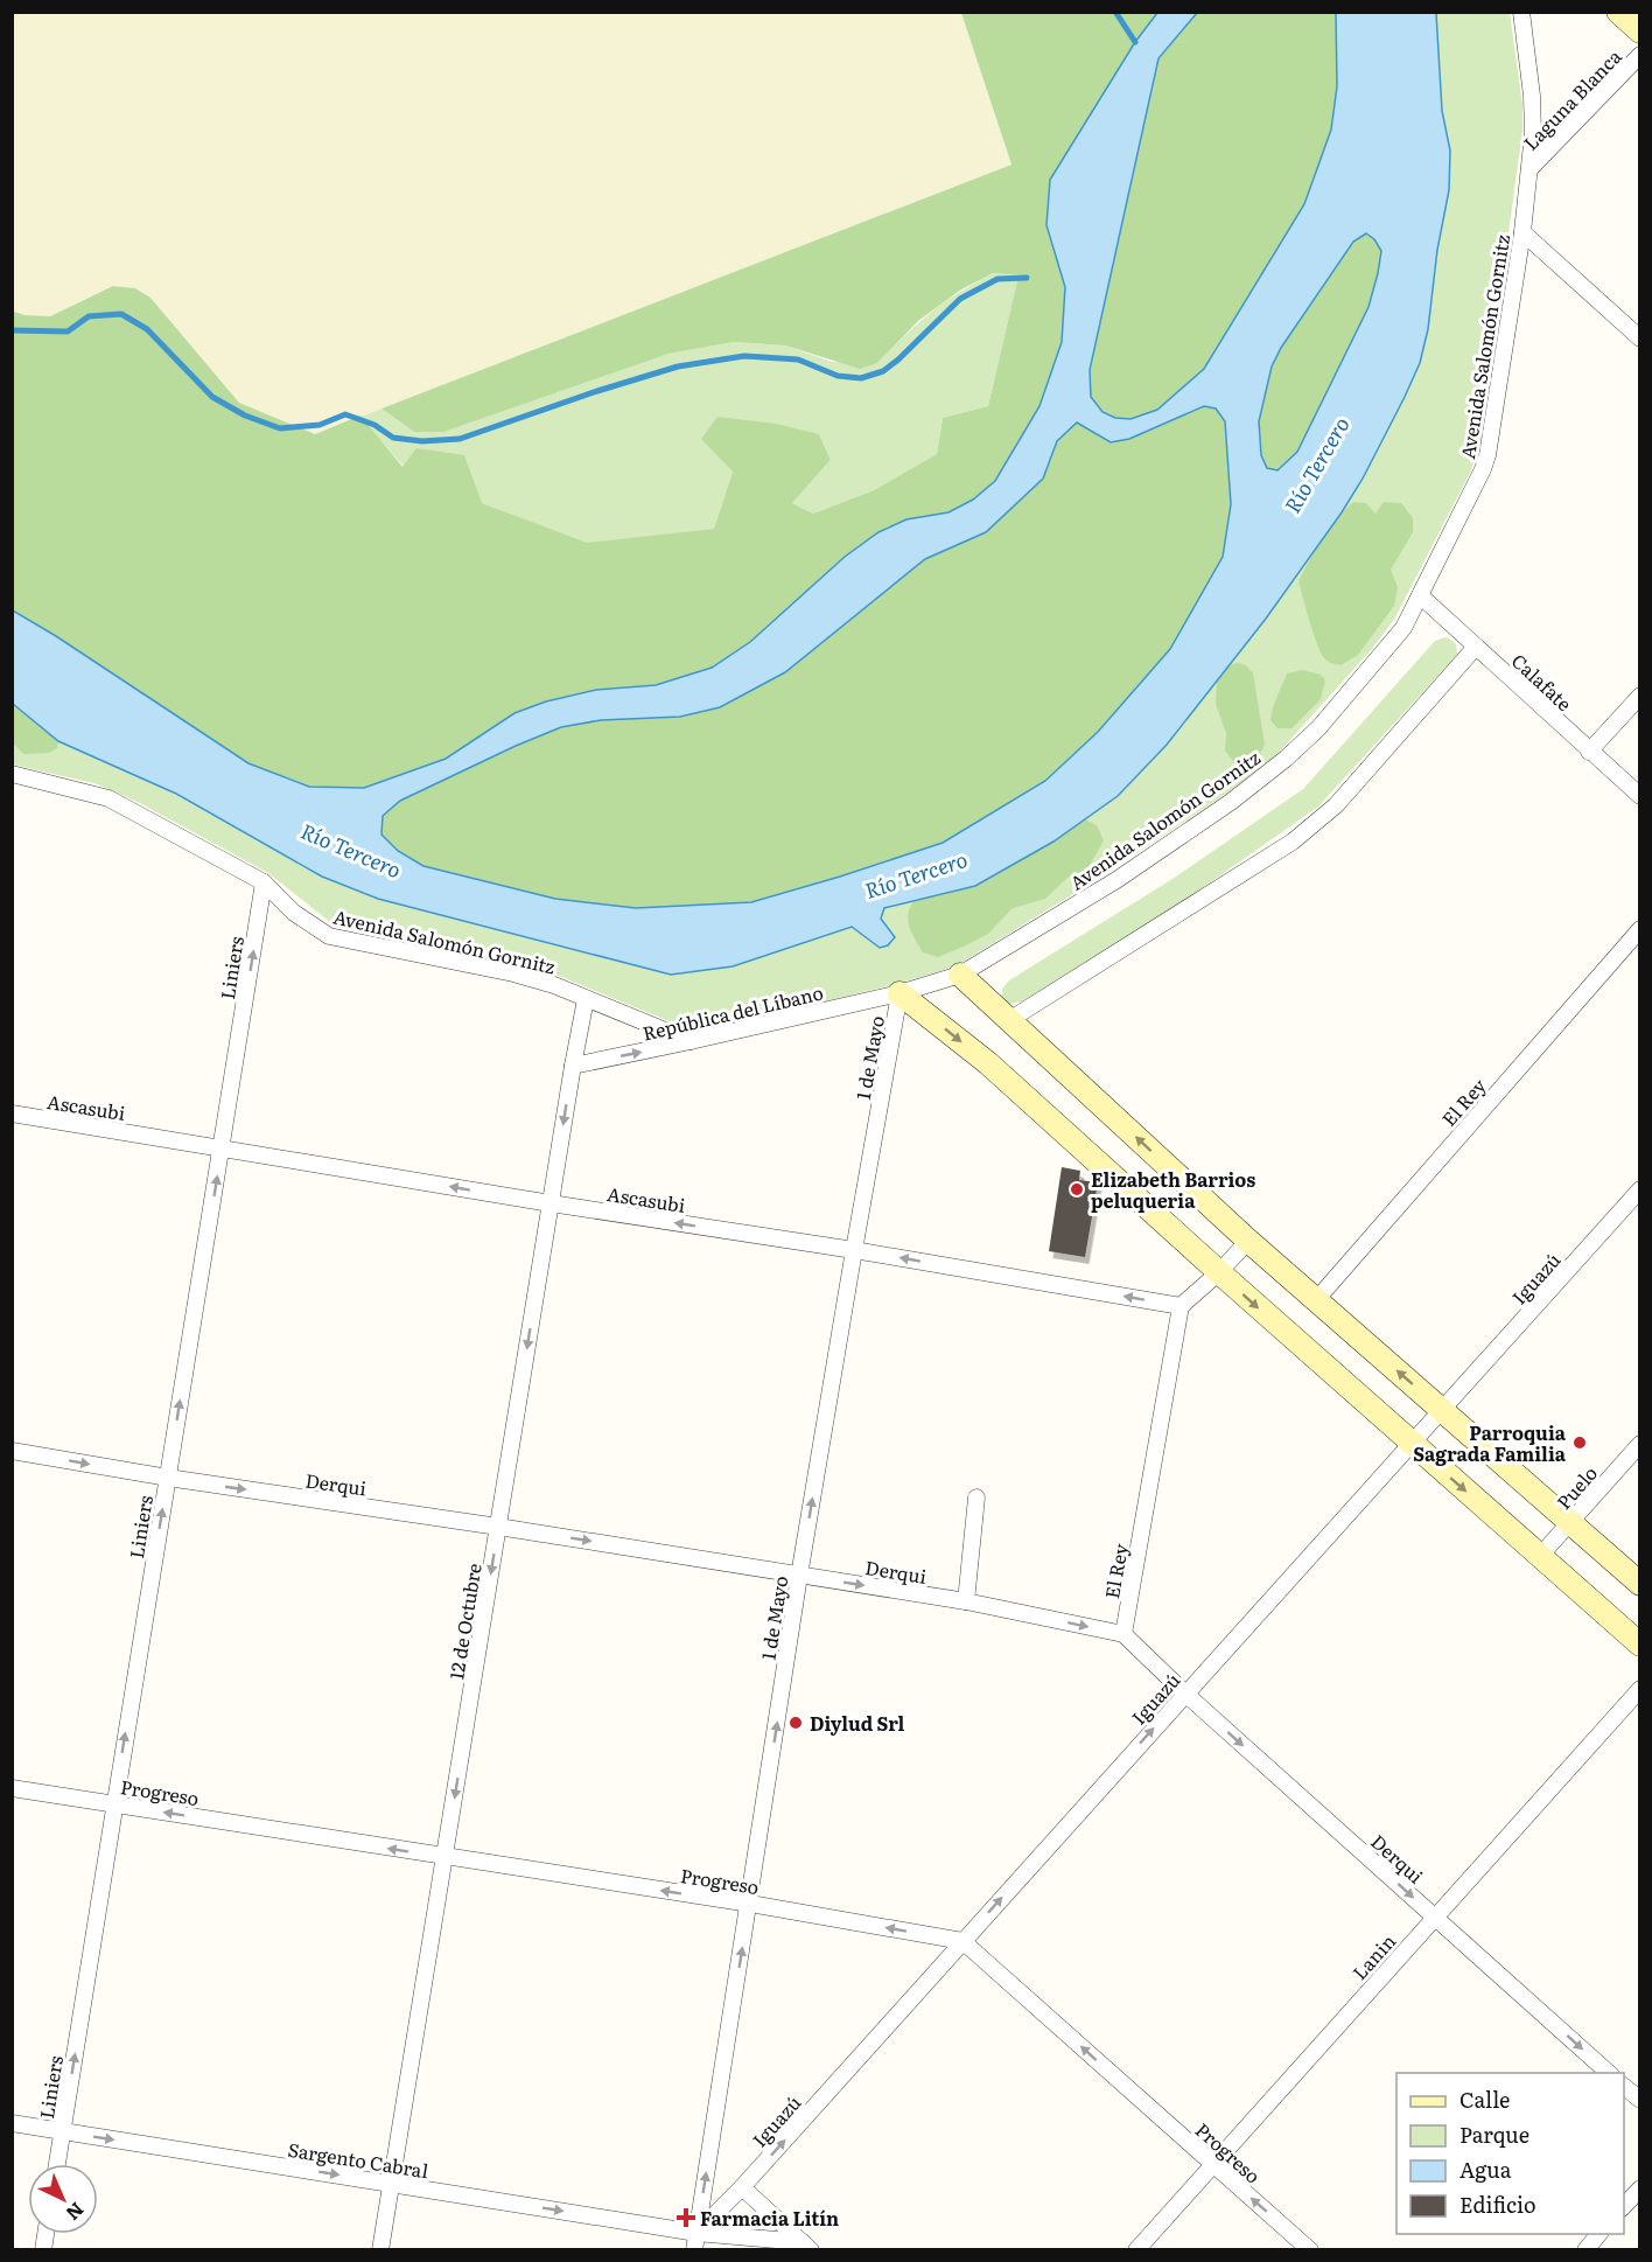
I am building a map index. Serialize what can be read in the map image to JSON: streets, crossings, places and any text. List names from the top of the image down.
{
  "streets": {
    "street": [
      "Laguna Blanca",
      "Avenida Salomón Gornitz",
      "Calafate",
      "Liniers",
      "República del Líbano",
      "1 de Mayo",
      "El Rey",
      "Ascasubi",
      "Iguazú",
      "Derqui",
      "Puelo",
      "12 de Octubre",
      "Progreso",
      "Lanin",
      "Sargento Cabral"
    ]
  },
  "crossings": [
    ["Laguna Blanca", "Avenida Salomón Gornitz"],
    ["Avenida Salomón Gornitz", "Calafate"],
    ["Avenida Salomón Gornitz", "Liniers"],
    ["Avenida Salomón Gornitz", "República del Líbano"],
    ["Avenida Salomón Gornitz", "1 de Mayo"],
    ["Avenida Salomón Gornitz", "12 de Octubre"],
    ["Liniers", "Ascasubi"],
    ["Liniers", "Derqui"],
    ["Liniers", "Progreso"],
    ["Liniers", "Sargento Cabral"],
    ["República del Líbano", "1 de Mayo"],
    ["República del Líbano", "12 de Octubre"],
    ["1 de Mayo", "Ascasubi"],
    ["1 de Mayo", "Iguazú"],
    ["1 de Mayo", "Derqui"],
    ["1 de Mayo", "Progreso"],
    ["1 de Mayo", "Sargento Cabral"],
    ["El Rey", "Ascasubi"],
    ["El Rey", "Derqui"],
    ["Ascasubi", "12 de Octubre"],
    ["Iguazú", "Derqui"],
    ["Iguazú", "Progreso"],
    ["Iguazú", "Sargento Cabral"],
    ["Derqui", "12 de Octubre"],
    ["Derqui", "Lanin"],
    ["12 de Octubre", "Progreso"],
    ["12 de Octubre", "Sargento Cabral"],
    ["Progreso", "Lanin"]
  ],
  "one_way": [
    "Liniers",
    "República del Líbano",
    "1 de Mayo",
    "Ascasubi",
    "Iguazú",
    "Derqui",
    "12 de Octubre",
    "Progreso",
    "Sargento Cabral"
  ],
  "water": ["Río Tercero"],
  "places": {
    "other": ["Elizabeth Barrios peluqueria", "Parroquia Sagrada Familia", "Diylud Srl"],
    "health": ["Farmacia Litín"]
  },
  "legend": [
    "Calle",
    "Parque",
    "Agua",
    "Edificio"
  ],
  "north": "bottom right"
}
